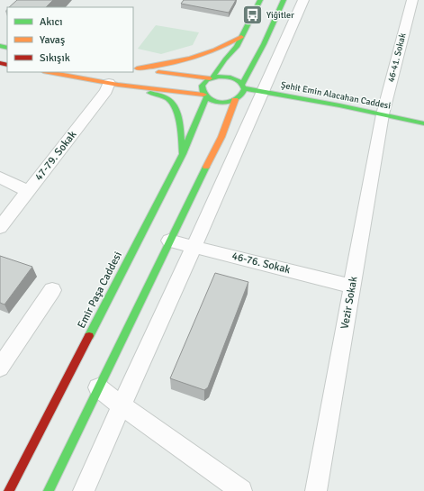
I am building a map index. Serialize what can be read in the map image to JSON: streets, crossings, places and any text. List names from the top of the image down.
{
  "streets": {
    "main road": ["Şehit Emin Alacahan Caddesi", "Emir Paşa Caddesi"],
    "street": [
      "46-41. Sokak",
      "47-79. Sokak",
      "46-76. Sokak",
      "Vezir Sokak"
    ]
  },
  "crossings": [
    ["46-41. Sokak", "Şehit Emin Alacahan Caddesi"],
    ["46-41. Sokak", "Vezir Sokak"],
    ["Şehit Emin Alacahan Caddesi", "Emir Paşa Caddesi"],
    ["Şehit Emin Alacahan Caddesi", "Vezir Sokak"],
    ["46-76. Sokak", "Vezir Sokak"]
  ],
  "places": {
    "bus stop": ["Yiğitler"]
  },
  "legend": ["Akıcı", "Yavaş", "Sıkışık"]
}
